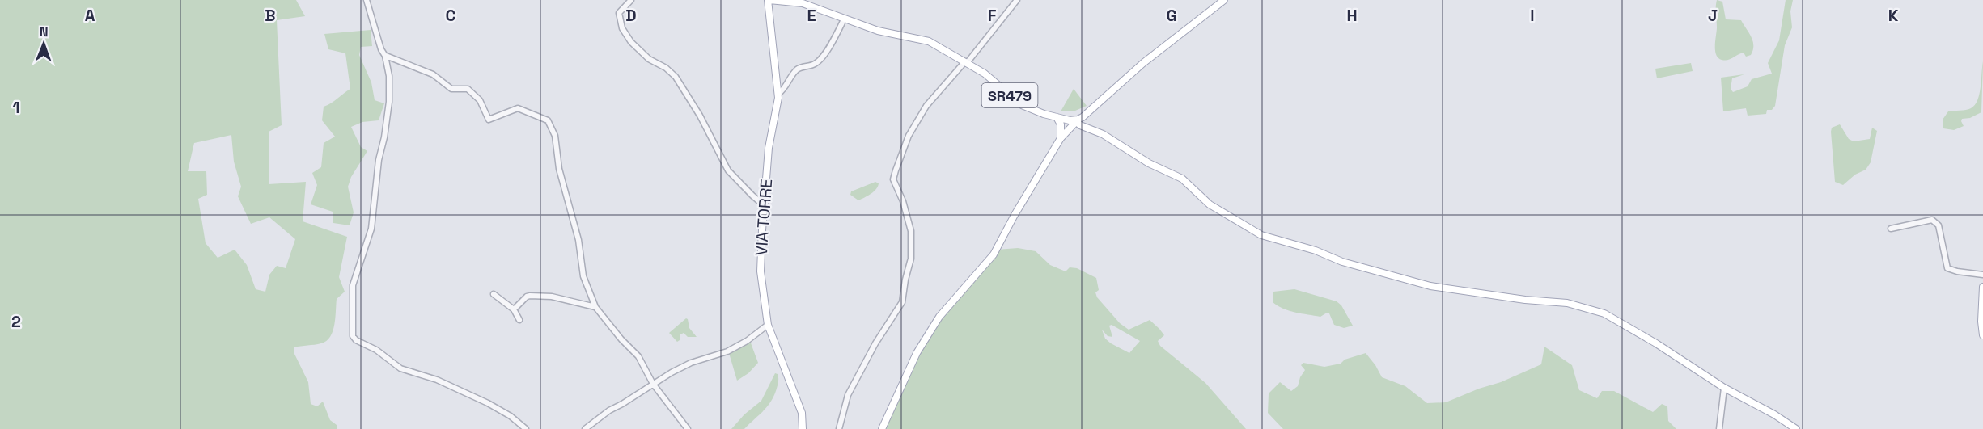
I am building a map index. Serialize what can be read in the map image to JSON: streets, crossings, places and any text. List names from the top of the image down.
{
  "streets": {
    "main road": ["SR479", "VIA TORRE"]
  },
  "crossings": [
    ["SR479", "VIA TORRE"]
  ],
  "north": "top",
  "grid": {
    "columns": [
      "A",
      "B",
      "C",
      "D",
      "E",
      "F",
      "G",
      "H",
      "I",
      "J",
      "K"
    ],
    "rows": ["1", "2"]
  }
}
